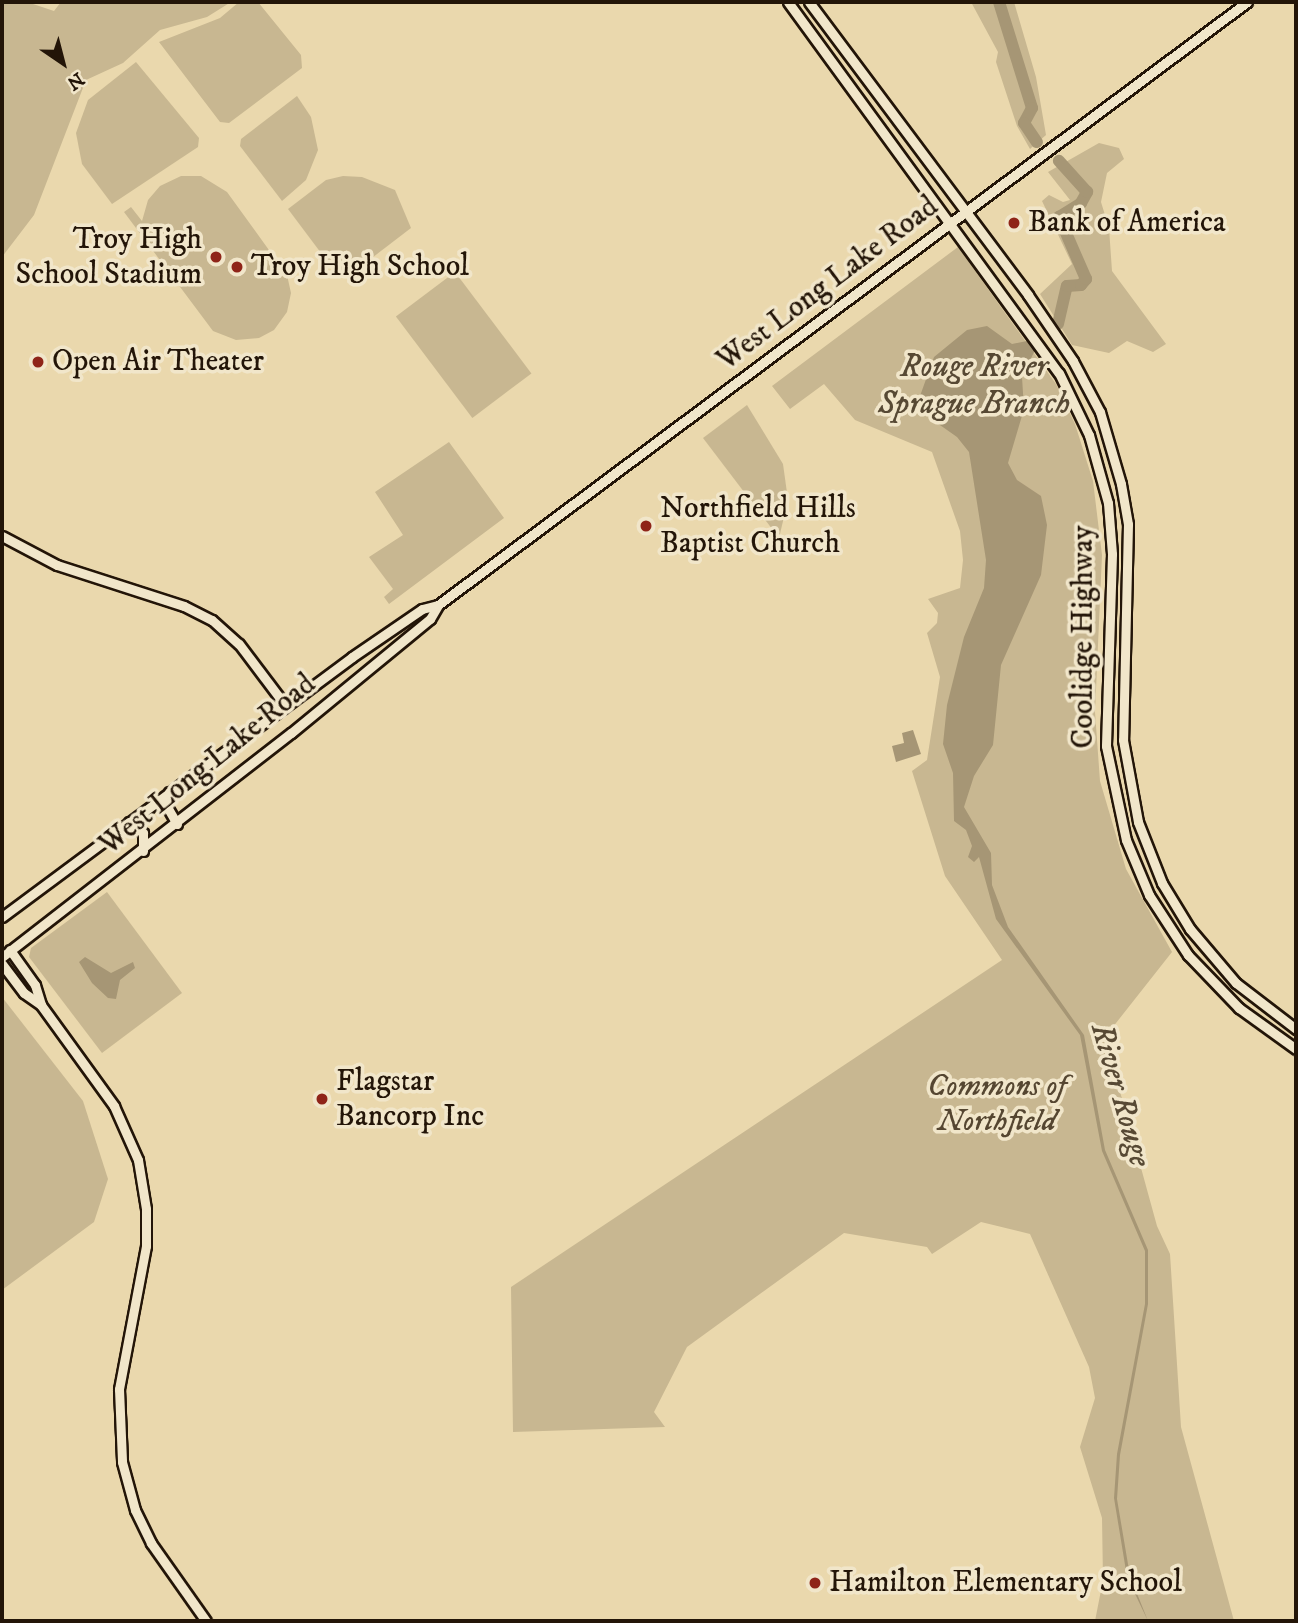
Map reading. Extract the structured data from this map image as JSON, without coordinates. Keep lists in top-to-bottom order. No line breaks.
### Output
{"streets":{"main road":["West Long Lake Road","Coolidge Highway"]},"crossings":[["West Long Lake Road","Coolidge Highway"]],"water":["Rouge River Sprague Branch","River Rouge"],"parks":["Commons of Northfield"],"places":["Bank of America","Troy High School Stadium","Troy High School","Open Air Theater","Northfield Hills Baptist Church","Flagstar Bancorp Inc","Hamilton Elementary School"],"north":"bottom right"}
